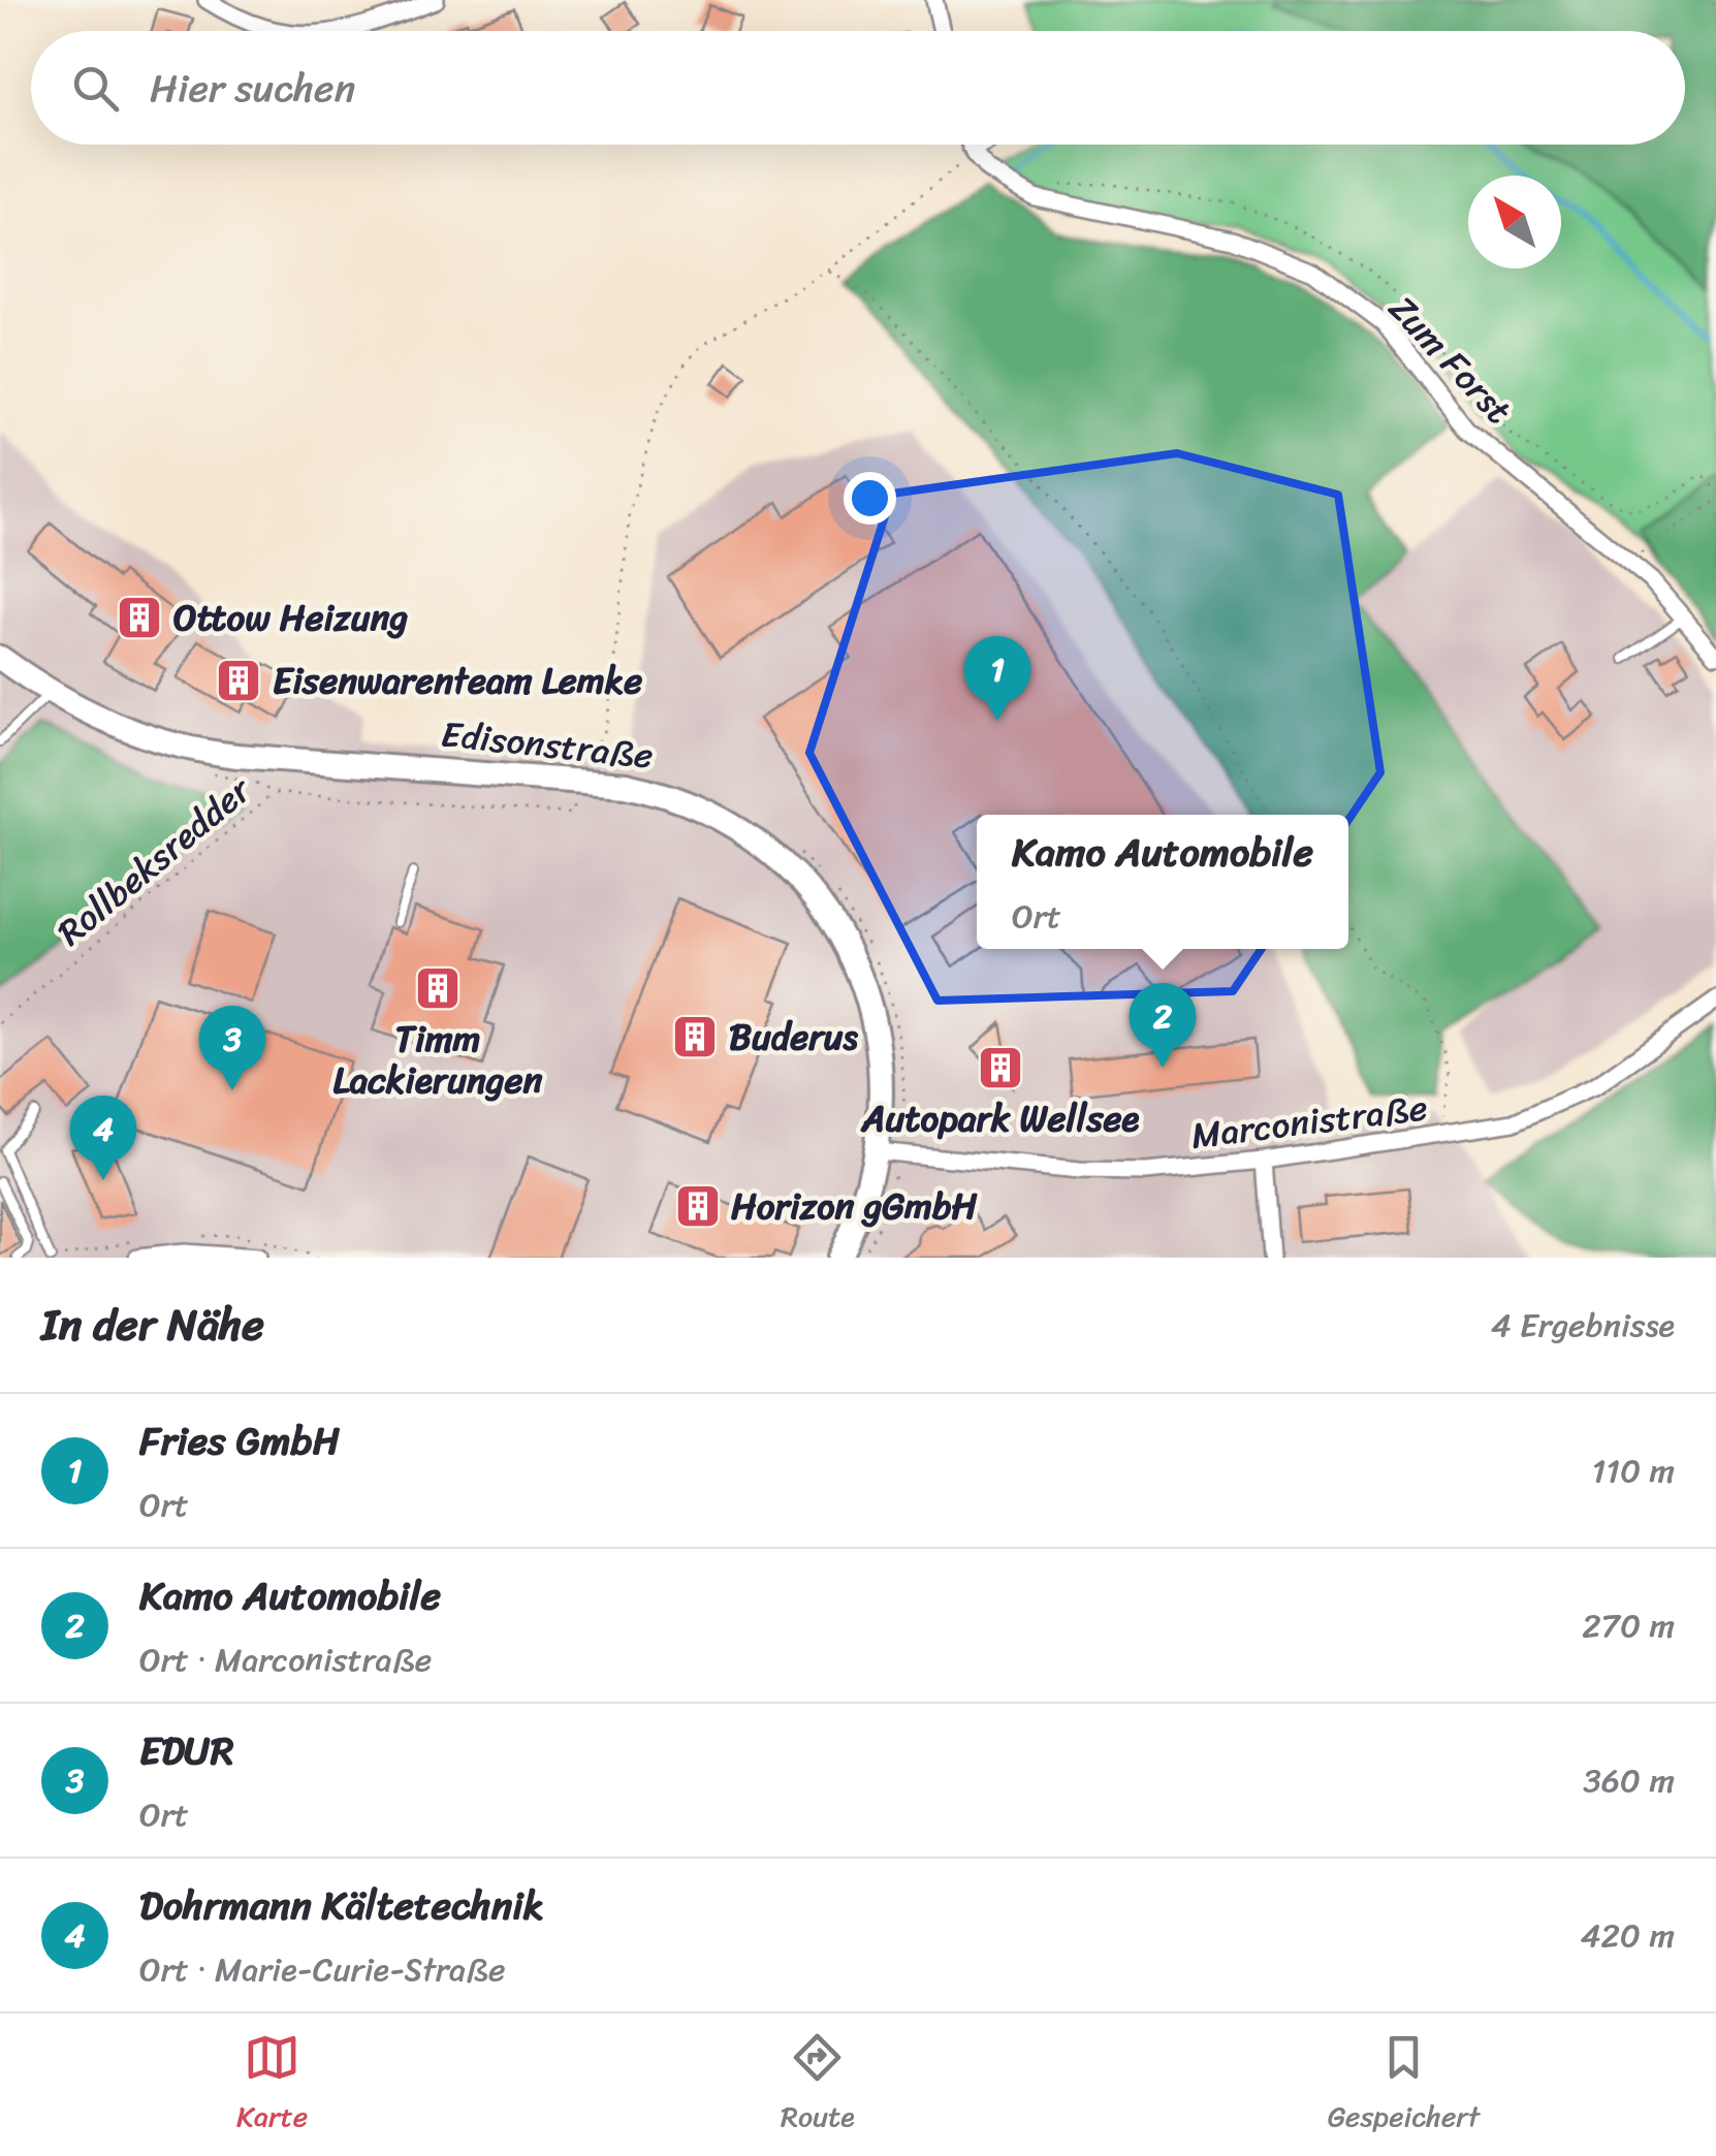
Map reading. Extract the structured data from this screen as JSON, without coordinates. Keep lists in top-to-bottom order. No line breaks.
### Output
{"streets":{"street":["Zum Forst","Edisonstraße","Marconistraße"],"path":["Rollbeksredder"]},"crossings":[["Edisonstraße","Rollbeksredder"],["Edisonstraße","Marconistraße"]],"places":{"building":["Ottow Heizung","Eisenwarenteam Lemke","Timm Lackierungen","Buderus","Autopark Wellsee","Horizon gGmbH"]},"north":"top left","page":{"search":"Hier suchen","pins":["1","2","3","4"],"popup":["Kamo Automobile","Ort"],"heading":["In der Nähe","4 Ergebnisse"],"list":[{"mark":"1","name":"Fries GmbH","note":"Ort","value":"110 m"},{"mark":"2","name":"Kamo Automobile","note":"Ort · Marconistraße","value":"270 m"},{"mark":"3","name":"EDUR","note":"Ort","value":"360 m"},{"mark":"4","name":"Dohrmann Kältetechnik","note":"Ort · Marie-Curie-Straße","value":"420 m"}],"nav":["Karte","Route","Gespeichert"]}}
